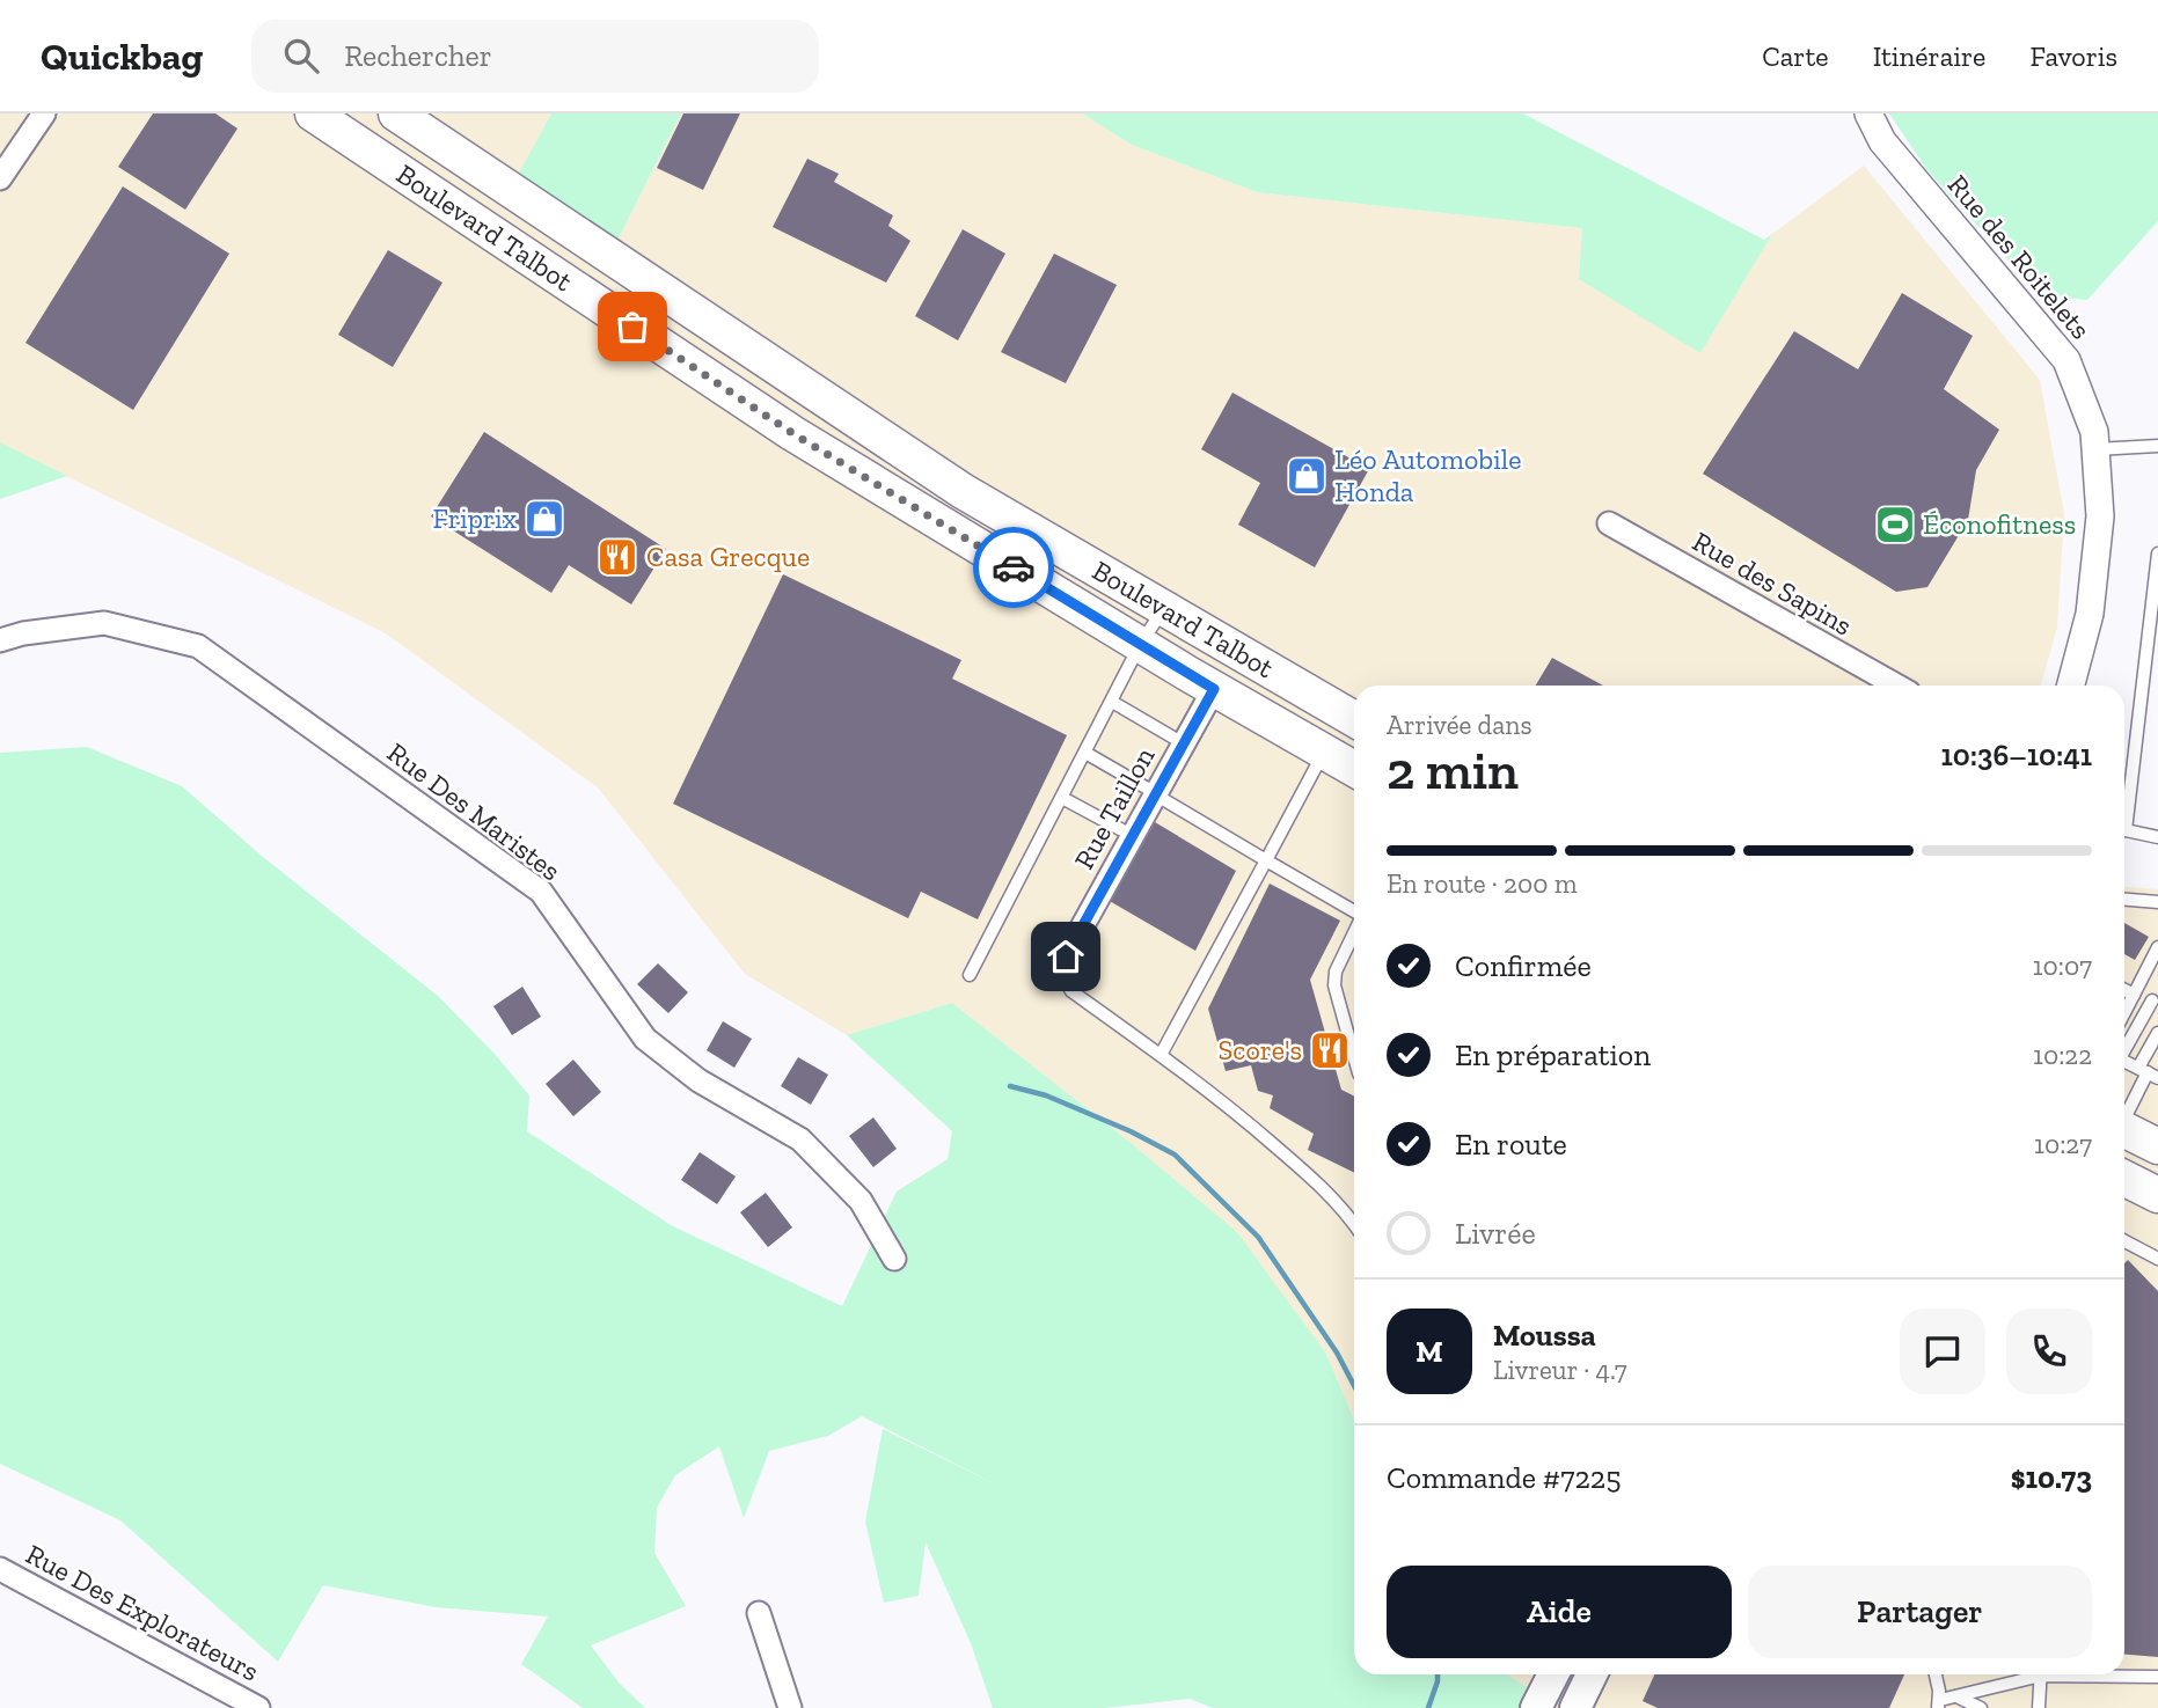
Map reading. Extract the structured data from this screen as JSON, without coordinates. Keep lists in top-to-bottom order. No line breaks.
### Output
{"streets":{"main road":["Boulevard Talbot"],"street":["Rue des Roitelets","Rue des Sapins","Rue Taillon","Rue Des Maristes","Rue Des Explorateurs"]},"crossings":[["Boulevard Talbot","Rue Taillon"]],"places":{"shop":["Léo Automobile Honda","Friprix"],"sports":["Éconofitness"],"restaurant":["Casa Grecque","Score's"]},"page":{"header":"Quickbag","search":"Rechercher","nav":["Carte","Itinéraire","Favoris"],"heading":["2 min","Arrivée dans","10:36–10:41"],"panel":["Moussa","Livreur · 4.7","Commande #7225","$10.73"],"bar":"En route · 200 m","list":[["Confirmée","10:07"],["En préparation","10:22"],["En route","10:27"],"Livrée"],"round":"M","buttons":["Aide","Partager"]}}
